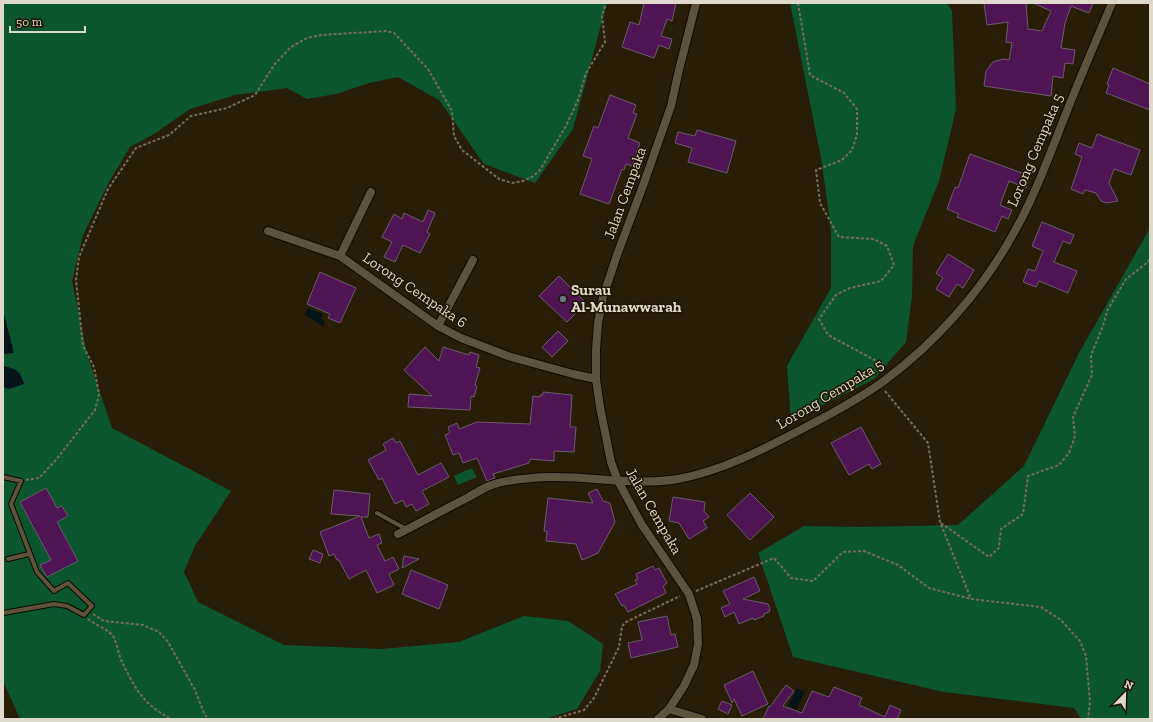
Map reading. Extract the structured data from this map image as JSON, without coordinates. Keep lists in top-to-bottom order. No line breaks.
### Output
{"streets":{"street":["Lorong Cempaka 5","Jalan Cempaka","Lorong Cempaka 6"]},"crossings":[["Lorong Cempaka 5","Jalan Cempaka"],["Jalan Cempaka","Lorong Cempaka 6"]],"places":["Surau Al-Munawwarah"],"scale_bar":"50 m","north":"top right"}
